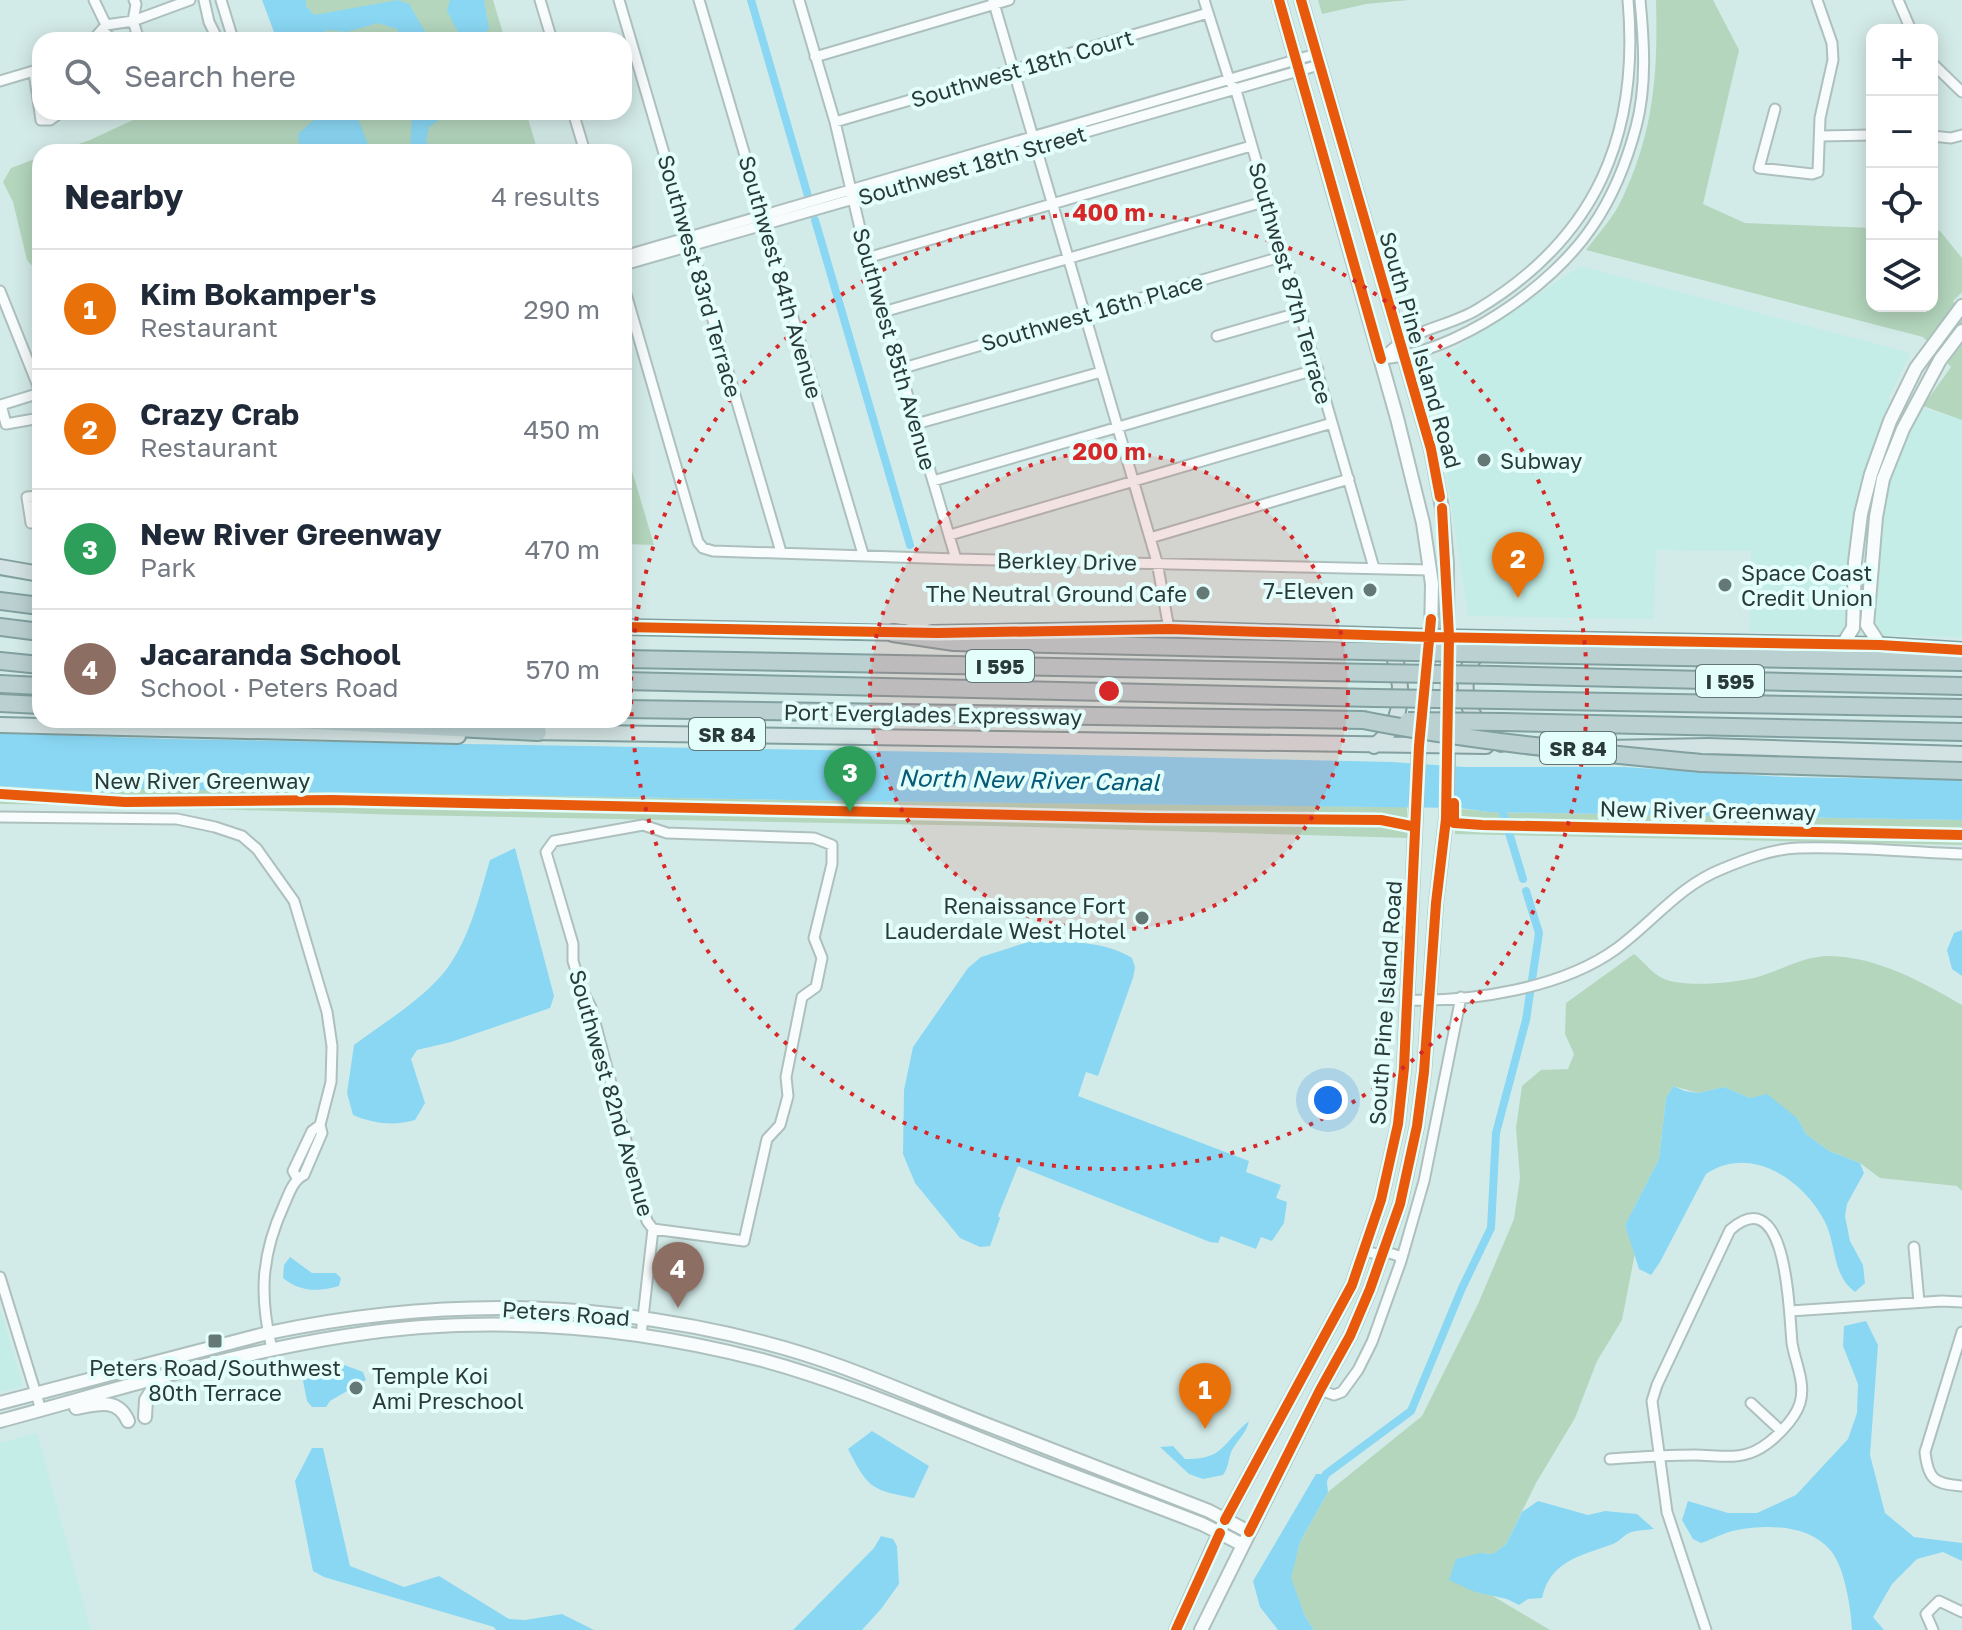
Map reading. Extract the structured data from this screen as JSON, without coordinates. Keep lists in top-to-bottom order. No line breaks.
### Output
{"streets":{"highway":["I 595","Port Everglades Expressway"],"main road":["South Pine Island Road","SR 84","Peters Road"],"street":["Southwest 18th Court","Southwest 18th Street","Southwest 83rd Terrace","Southwest 84th Avenue","Southwest 87th Terrace","Southwest 16th Place","Southwest 85th Avenue","Berkley Drive","Southwest 82nd Avenue"],"cycle path":["New River Greenway"]},"crossings":[["Southwest 18th Court","Southwest 87th Terrace"],["Southwest 18th Court","Southwest 85th Avenue"],["Southwest 18th Street","Southwest 83rd Terrace"],["Southwest 18th Street","Southwest 84th Avenue"],["Southwest 18th Street","Southwest 87th Terrace"],["Southwest 18th Street","Southwest 85th Avenue"],["Southwest 18th Street","South Pine Island Road"],["Southwest 83rd Terrace","Berkley Drive"],["Southwest 84th Avenue","Berkley Drive"],["Southwest 87th Terrace","Southwest 16th Place"],["Southwest 87th Terrace","Berkley Drive"],["Southwest 16th Place","Southwest 85th Avenue"],["Southwest 85th Avenue","Berkley Drive"],["South Pine Island Road","Berkley Drive"],["South Pine Island Road","SR 84"],["South Pine Island Road","Peters Road"],["Southwest 82nd Avenue","Peters Road"]],"water":["North New River Canal"],"places":{"other":["Subway","Space Coast Credit Union","7-Eleven","The Neutral Ground Cafe","Renaissance Fort Lauderdale West Hotel","Temple Koi Ami Preschool"],"transit":["Peters Road/Southwest 80th Terrace"]},"page":{"map_buttons":["+","−"],"search":"Search here","heading":["Nearby","4 results"],"list":[{"mark":"1","name":"Kim Bokamper's","note":"Restaurant","value":"290 m"},{"mark":"2","name":"Crazy Crab","note":"Restaurant","value":"450 m"},{"mark":"3","name":"New River Greenway","note":"Park","value":"470 m"},{"mark":"4","name":"Jacaranda School","note":"School · Peters Road","value":"570 m"}],"pins":["2","3","4","1"]},"rings":["400 m","200 m"]}
